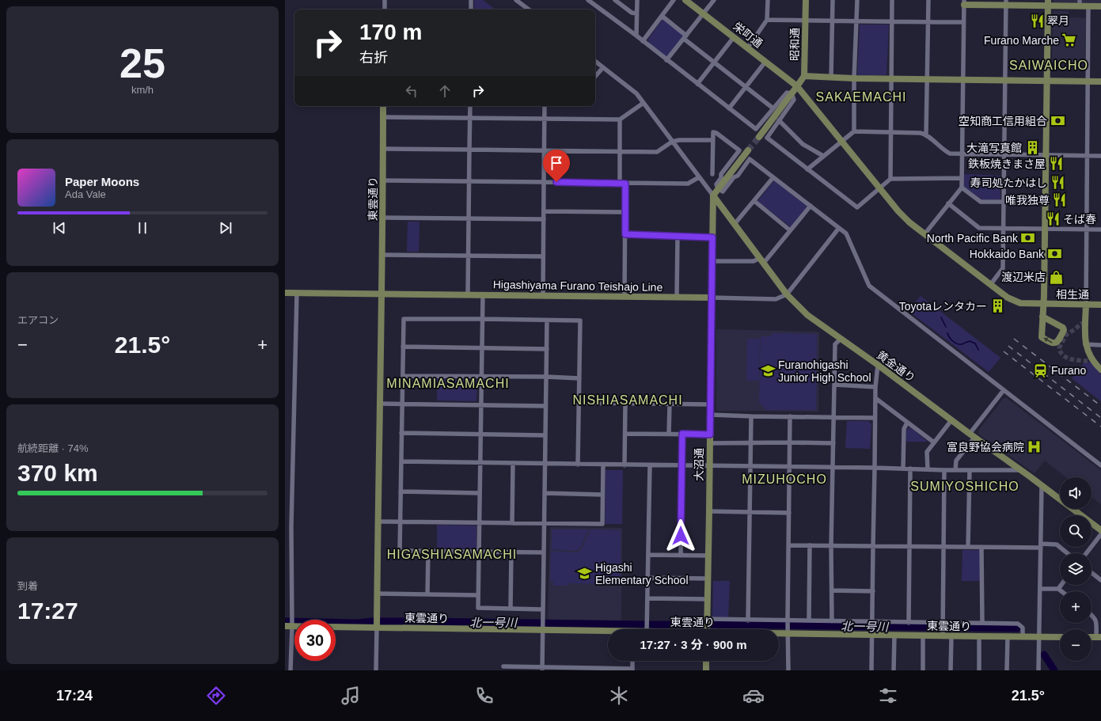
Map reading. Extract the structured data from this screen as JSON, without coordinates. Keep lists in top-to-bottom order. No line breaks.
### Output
{"streets":{"street":["栄町通","昭和通","東雲通り","Higashiyama Furano Teishajo Line","相生通","黄金通り","大沼通"]},"crossings":[["栄町通","昭和通"],["東雲通り","Higashiyama Furano Teishajo Line"],["Higashiyama Furano Teishajo Line","大沼通"]],"districts":["SAIWAICHO","SAKAEMACHI","MINAMIASAMACHI","NISHIASAMACHI","MIZUHOCHO","SUMIYOSHICHO","HIGASHIASAMACHI"],"water":["北一号川"],"places":{"restaurant":["翠月","鉄板焼きまさ屋","寿司処たかはし","唯我独尊","そば春"],"supermarket":["Furano Marche"],"bank":["空知商工信用組合","North Pacific Bank","Hokkaido Bank"],"building":["大滝写真館","Toyotaレンタカー"],"shop":["渡辺米店"],"station":["Furano"],"school or university":["Furanohigashi Junior High School","Higashi Elementary School"],"hospital":["富良野協会病院"]},"page":{"tile":[["25","km/h"],"エアコン",["航続距離 · 74%","370 km"],["到着","17:27"]],"turn":["170 m","右折"],"song":["Paper Moons","Ada Vale"],"heat":["−","21.5°","+"],"map_buttons":["+","−"],"limit":"30","trip":"17:27 · 3 分 · 900 m","tabs":["17:24","21.5°"]}}
